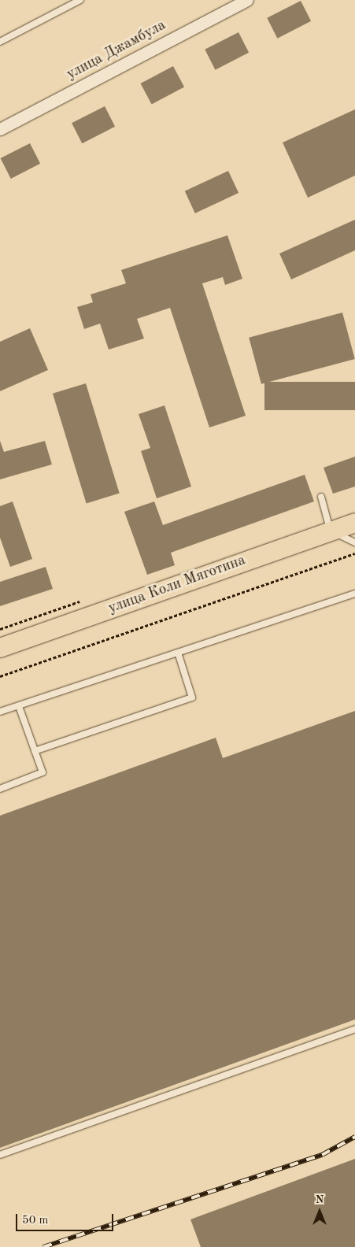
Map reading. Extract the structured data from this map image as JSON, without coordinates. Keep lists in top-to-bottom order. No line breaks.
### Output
{"streets":{"main road":["улица Коли Мяготина"],"street":["улица Джамбула"]},"scale_bar":"50 m","north":"top"}
